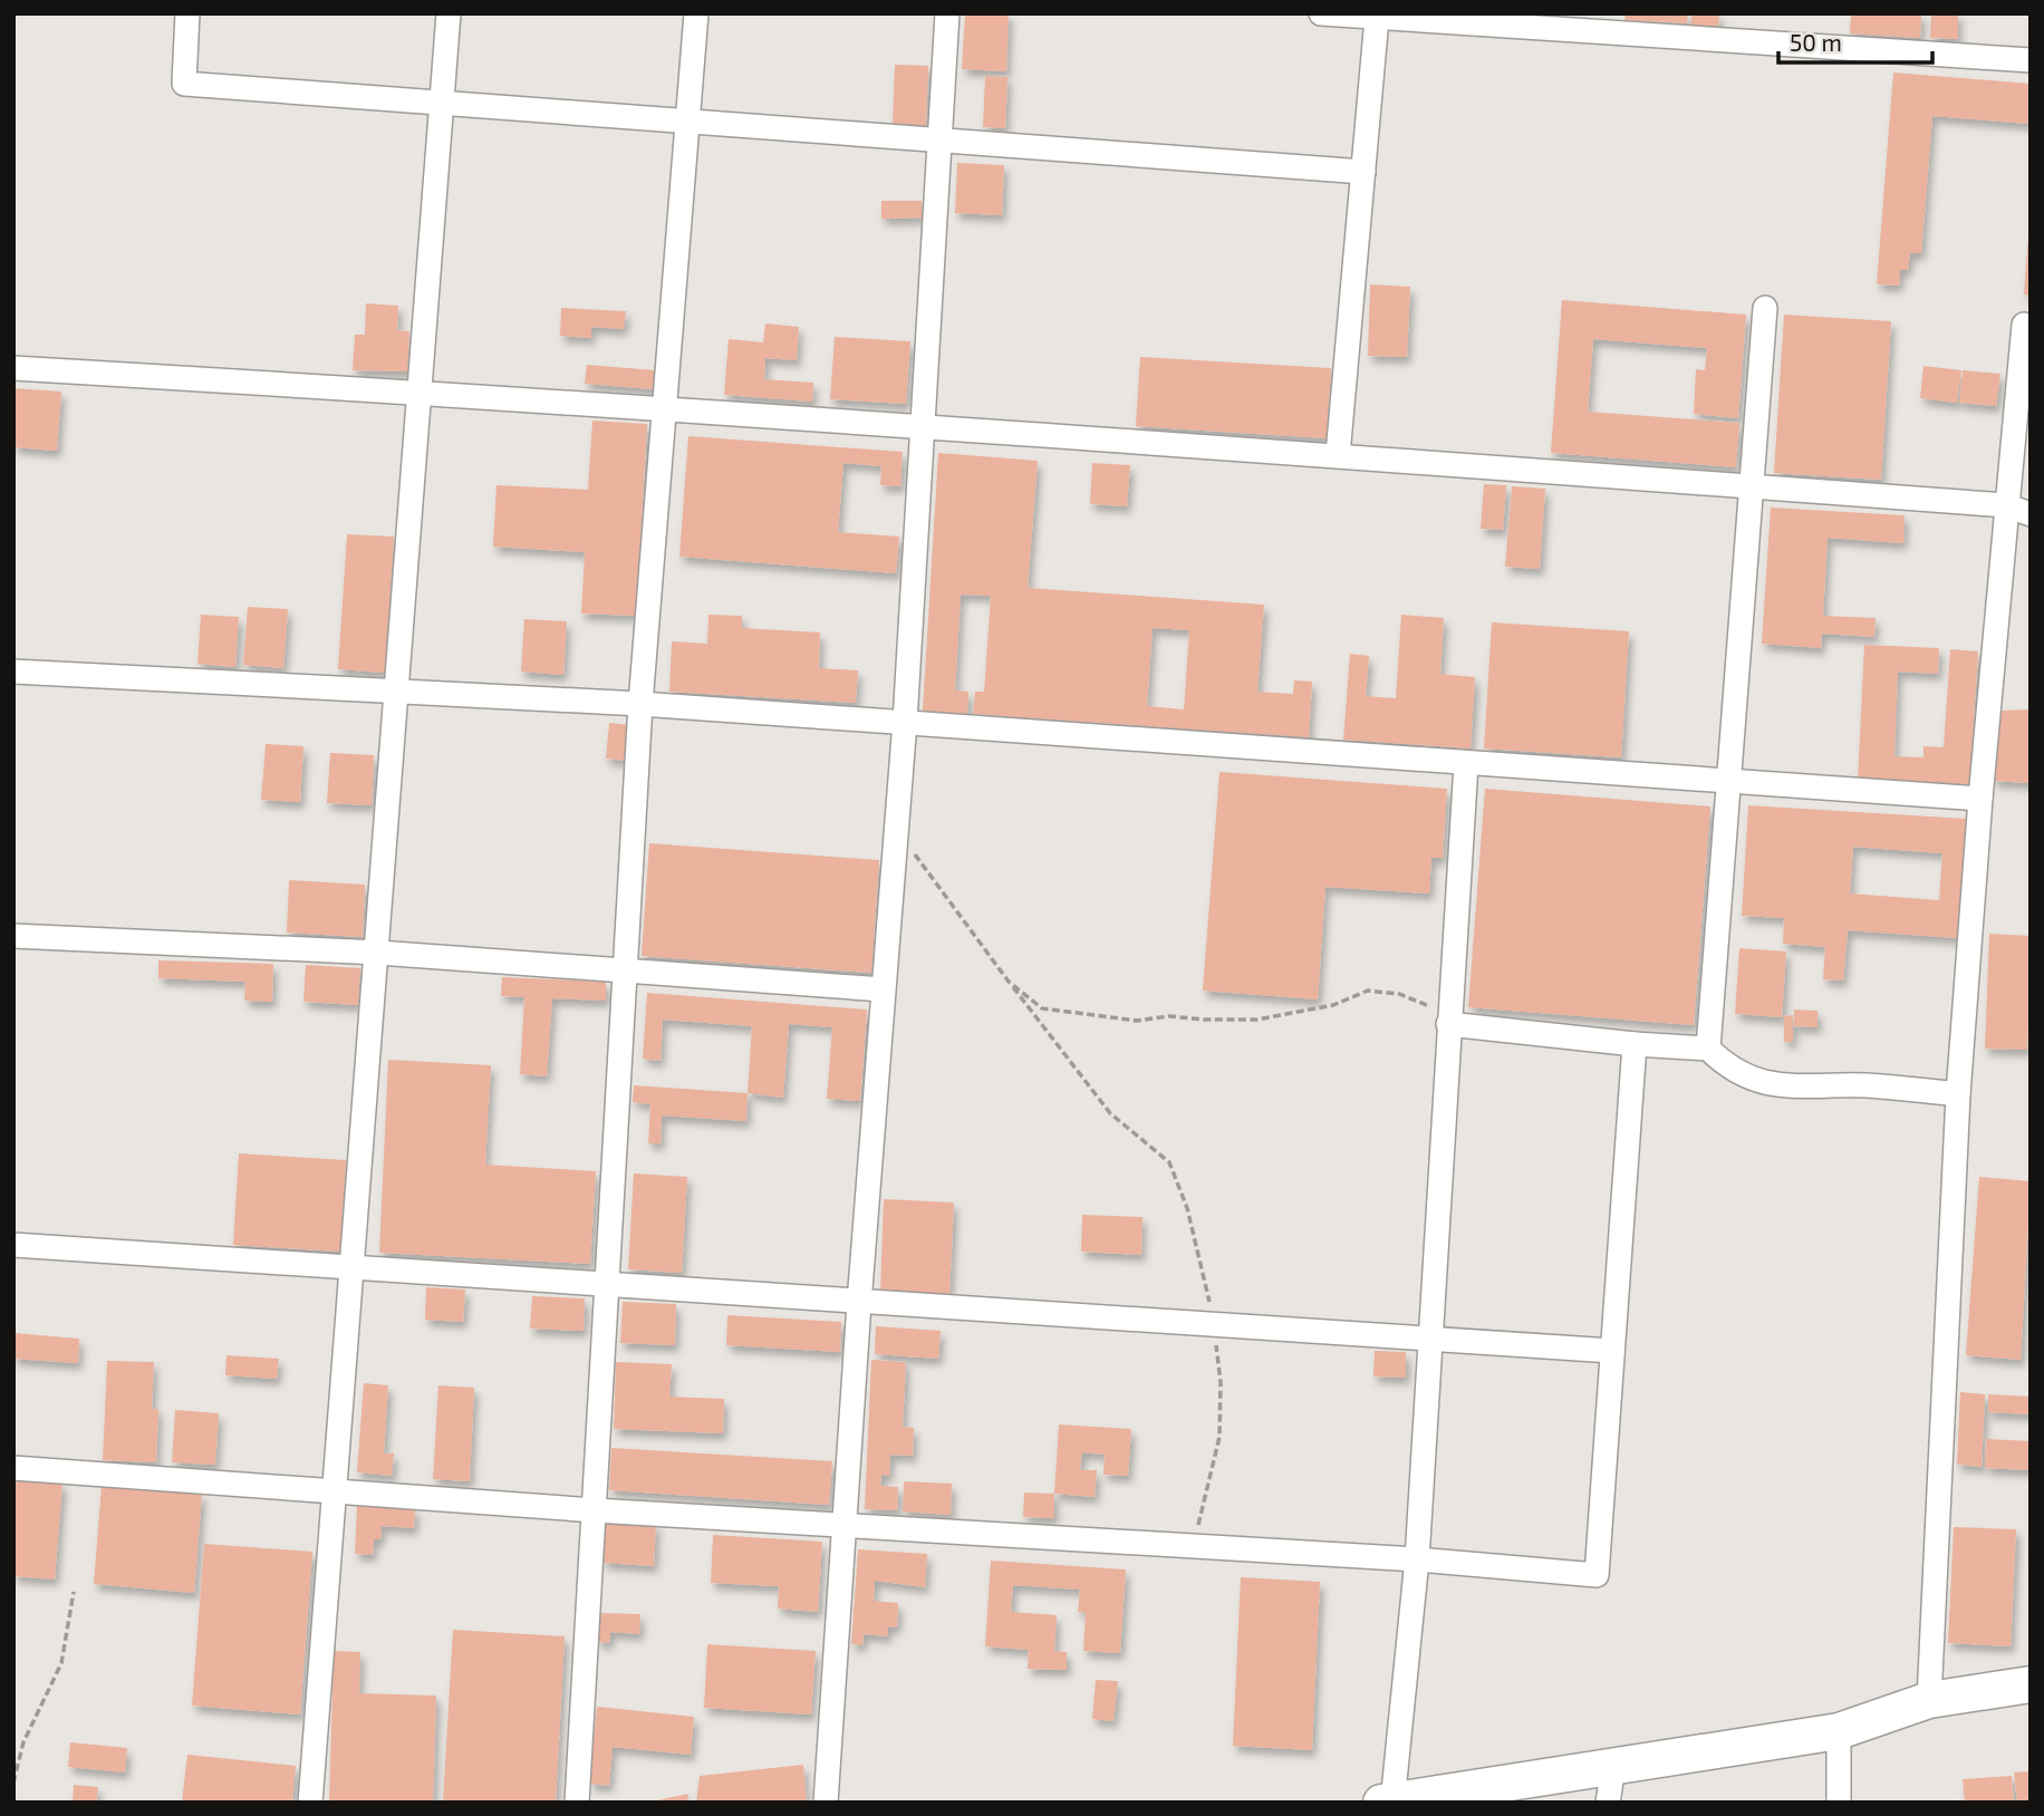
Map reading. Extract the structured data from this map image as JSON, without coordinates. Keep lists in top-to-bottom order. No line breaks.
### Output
{"scale_bar":"50 m"}
